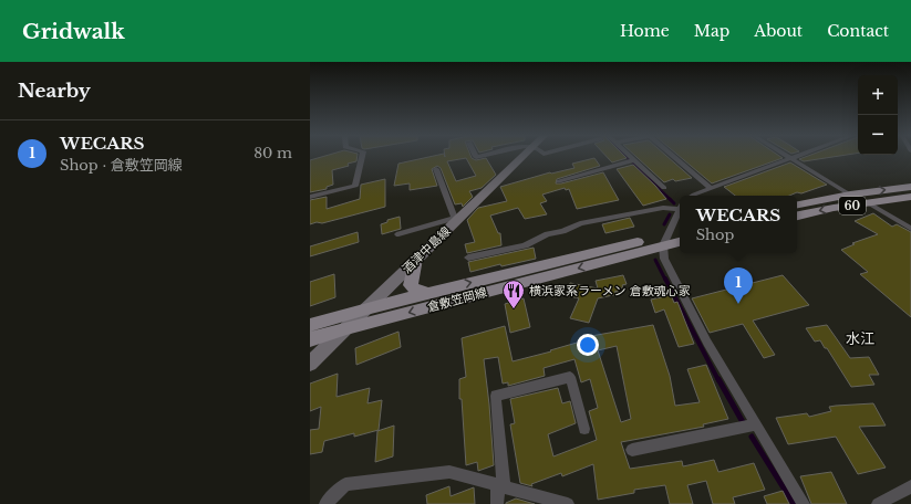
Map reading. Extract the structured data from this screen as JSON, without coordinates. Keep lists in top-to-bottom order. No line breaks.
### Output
{"streets":{"main road":["60","酒津中島線","倉敷笠岡線"]},"crossings":[["酒津中島線","倉敷笠岡線"]],"districts":["水江"],"places":{"restaurant":["横浜家系ラーメン 倉敷魂心家"]},"page":{"header":"Gridwalk","nav":["Home","Map","About","Contact"],"heading":"Nearby","map_buttons":["+","−"],"list":[{"mark":"1","name":"WECARS","note":"Shop · 倉敷笠岡線","value":"80 m"}],"popup":["WECARS","Shop"],"pins":"1"}}
